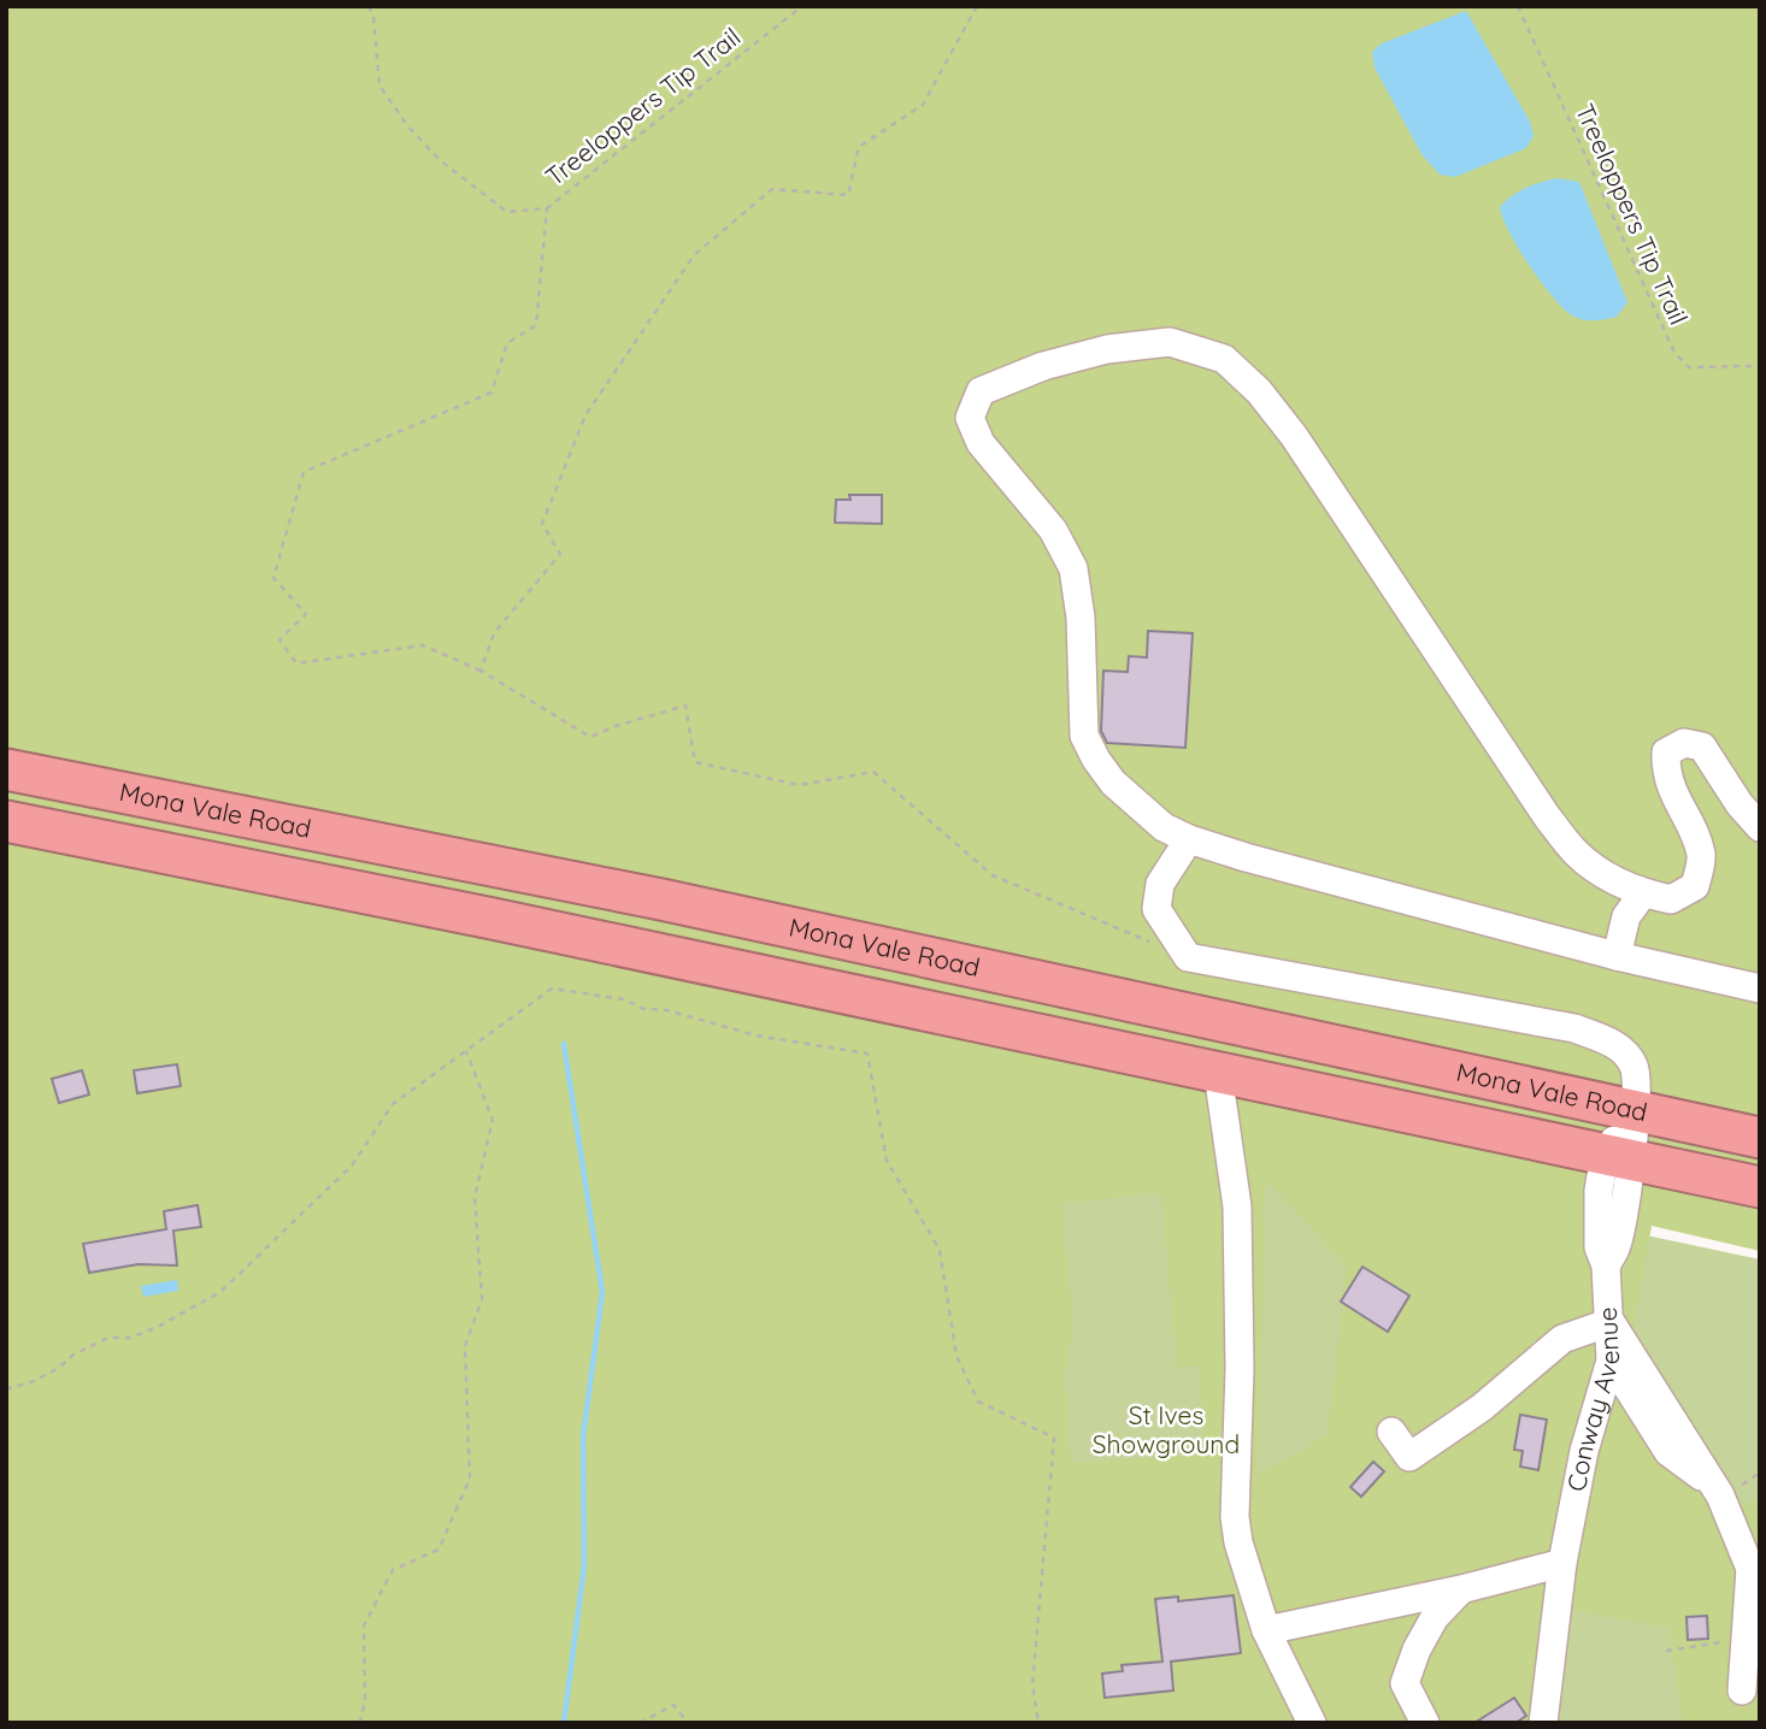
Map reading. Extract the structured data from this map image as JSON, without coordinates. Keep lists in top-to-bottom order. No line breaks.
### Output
{"streets":{"highway":["Mona Vale Road"],"street":["Conway Avenue"],"path":["Treeloppers Tip Trail"]},"parks":["St Ives Showground"]}
